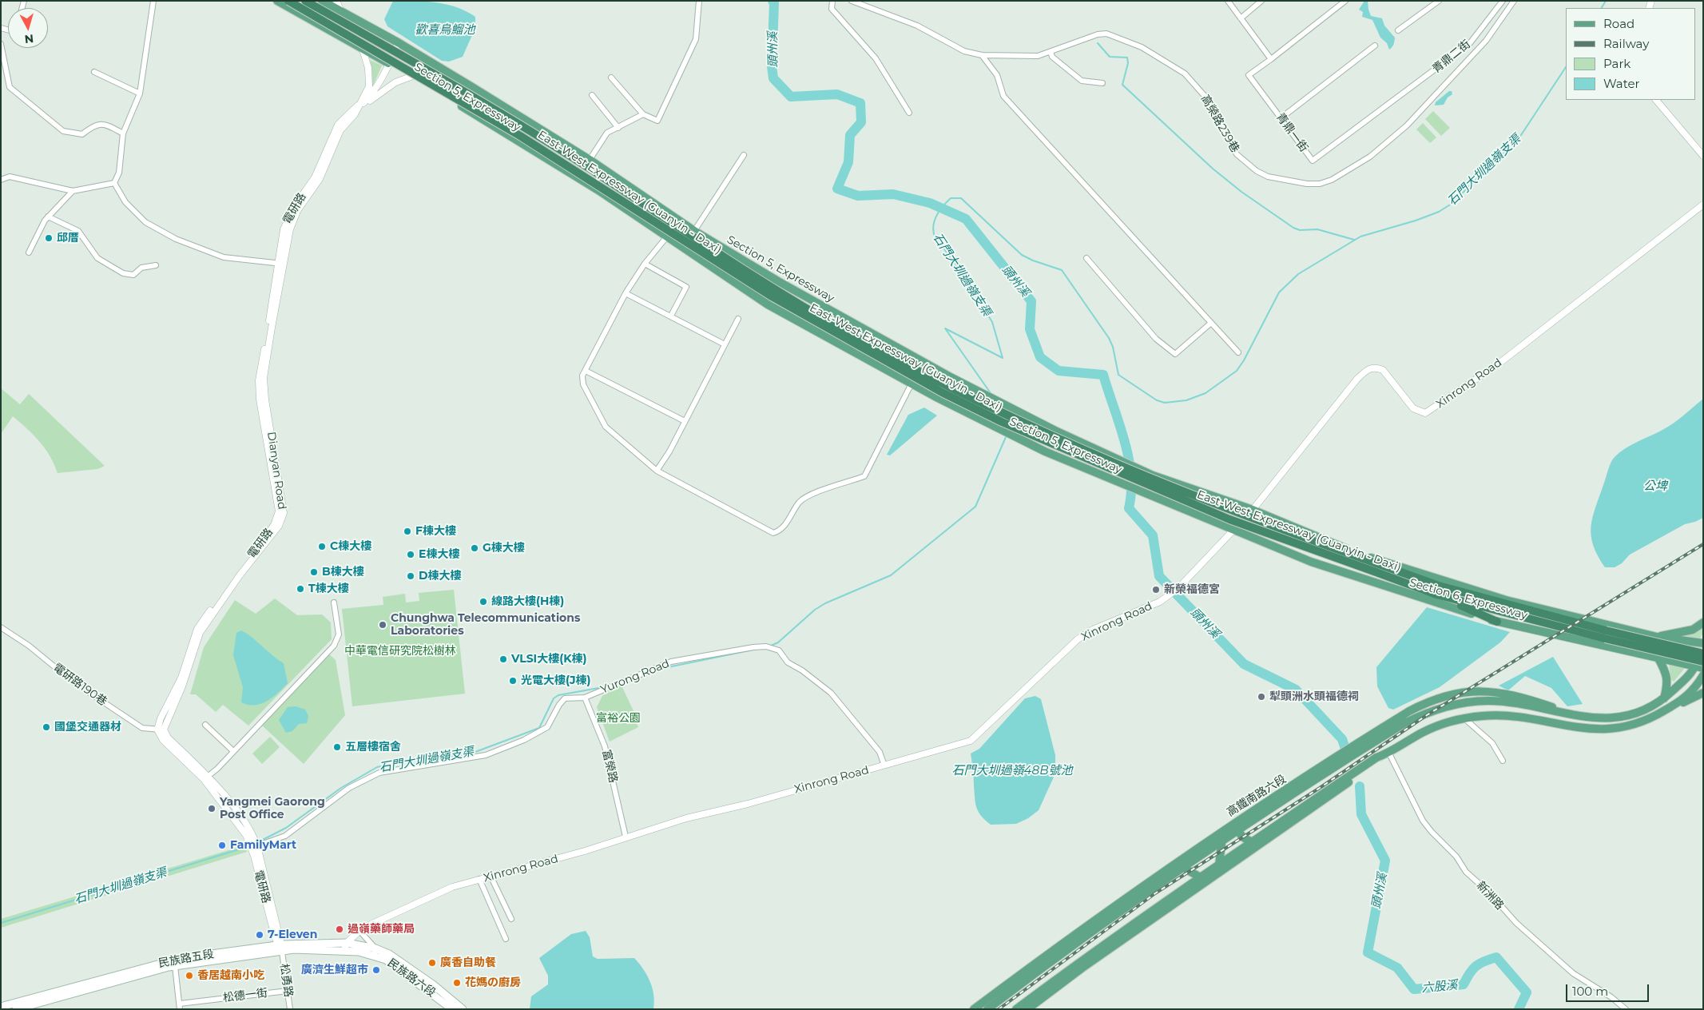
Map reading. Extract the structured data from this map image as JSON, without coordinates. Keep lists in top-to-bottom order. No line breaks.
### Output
{"streets":{"highway":["East-West Expressway (Guanyin - Daxi)"],"main road":["Section 5, Expressway","Section 6, Expressway","高鐵南路六段","民族路五段","民族路六段"],"street":["青鼎二街","高榮路239巷","青鼎一街","電研路","Xinrong Road","Dianyan Road","Yurong Road","電研路190巷","富榮路","新洲路","松勇路","松德一街"]},"crossings":[["青鼎二街","青鼎一街"],["Section 5, Expressway","Xinrong Road"],["Section 5, Expressway","Dianyan Road"],["Section 5, Expressway","Section 6, Expressway"],["電研路","Dianyan Road"],["電研路","民族路五段"],["電研路","松勇路"],["Xinrong Road","Section 6, Expressway"],["Xinrong Road","Yurong Road"],["Xinrong Road","富榮路"],["Xinrong Road","民族路五段"],["Xinrong Road","民族路六段"],["Dianyan Road","電研路190巷"],["Section 6, Expressway","高鐵南路六段"],["Yurong Road","富榮路"],["民族路五段","民族路六段"],["民族路五段","松勇路"],["松勇路","松德一街"]],"water":["歡喜烏鰡池","頭州溪","石門大圳過嶺支渠","公埤","石門大圳過嶺48B號池","六股溪"],"parks":["中華電信研究院松樹林","富裕公園"],"places":["邱厝","F棟大樓","C棟大樓","G棟大樓","E棟大樓","B棟大樓","D棟大樓","T棟大樓","新榮福德宮","線路大樓(H棟)","Chunghwa Telecommunications Laboratories","VLSI大樓(K棟)","光電大樓(J棟)","犁頭洲水頭福德祠","國堡交通器材","五層樓宿舍","Yangmei Gaorong Post Office","FamilyMart","過嶺藥師藥局","7-Eleven","廣香自助餐","廣濟生鮮超市","香居越南小吃","花媽の廚房"],"legend":["Road","Railway","Park","Water"],"scale_bar":"100 m","north":"bottom"}
